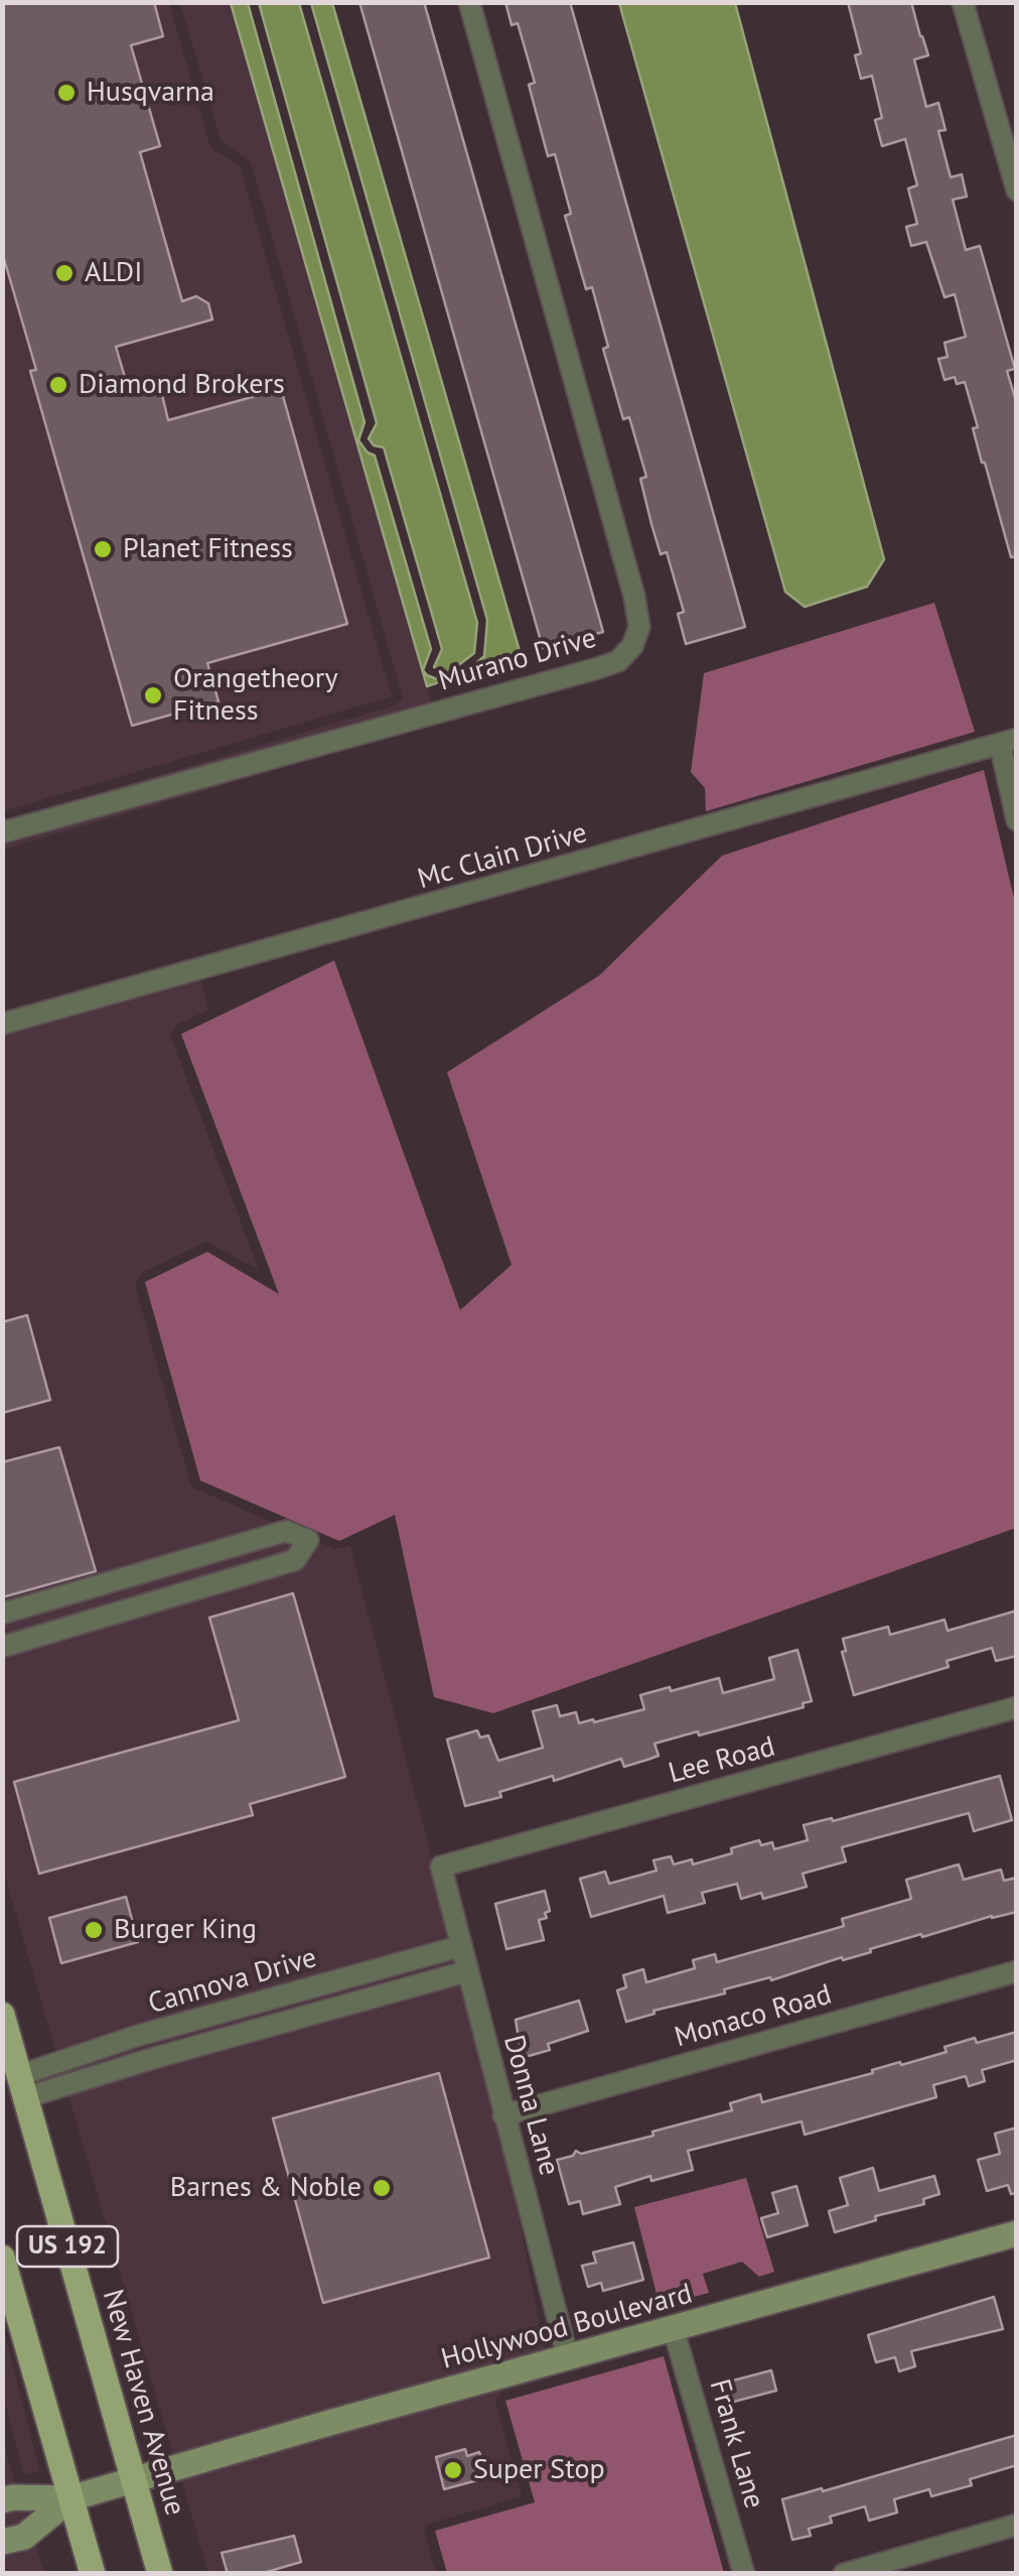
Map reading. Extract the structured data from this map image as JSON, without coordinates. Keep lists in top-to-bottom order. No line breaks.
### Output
{"streets":{"main road":["US 192","New Haven Avenue"],"street":["Murano Drive","Mc Clain Drive","Lee Road","Cannova Drive","Monaco Road","Donna Lane","Hollywood Boulevard","Frank Lane"]},"crossings":[["Lee Road","Donna Lane"],["Cannova Drive","Donna Lane"],["Cannova Drive","New Haven Avenue"],["Monaco Road","Donna Lane"],["Donna Lane","Hollywood Boulevard"],["US 192","Hollywood Boulevard"],["Hollywood Boulevard","New Haven Avenue"],["Hollywood Boulevard","Frank Lane"]],"places":["Husqvarna","ALDI","Diamond Brokers","Planet Fitness","Orangetheory Fitness","Burger King","Barnes & Noble","Super Stop"]}
